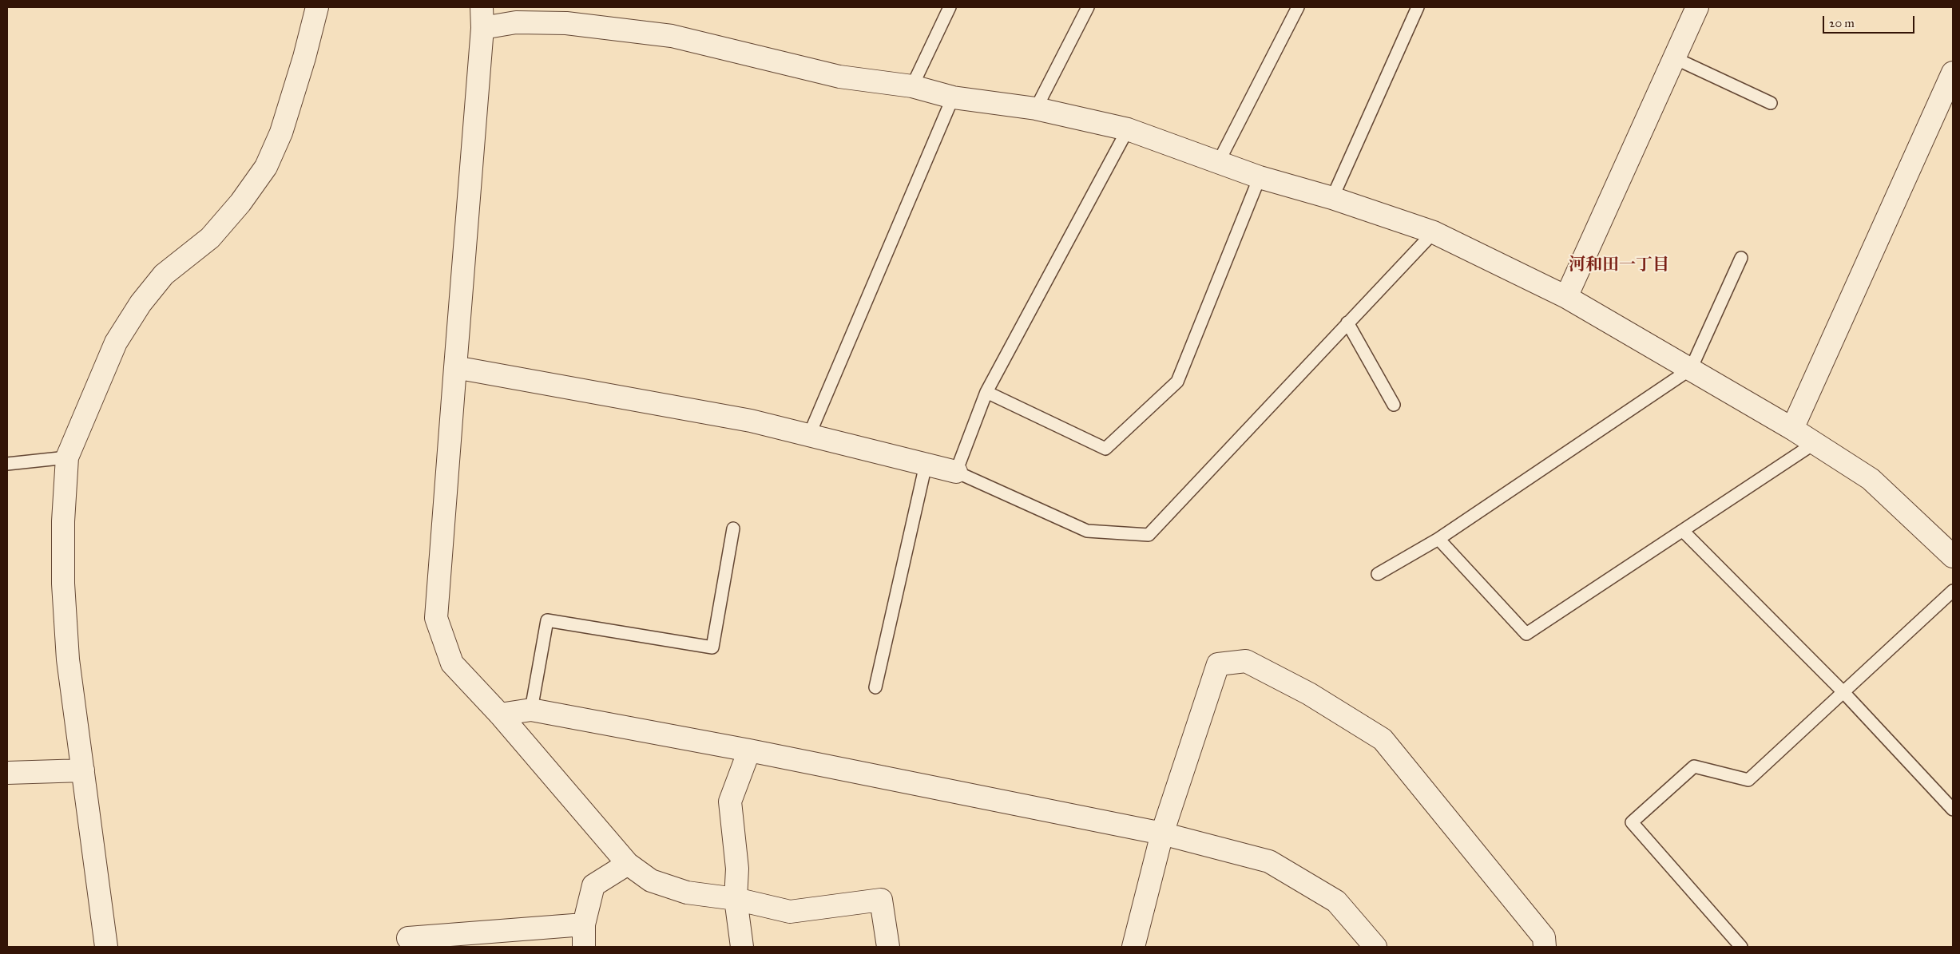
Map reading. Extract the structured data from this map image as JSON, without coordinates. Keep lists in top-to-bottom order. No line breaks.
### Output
{"districts":["河和田一丁目"],"scale_bar":"20 m"}
